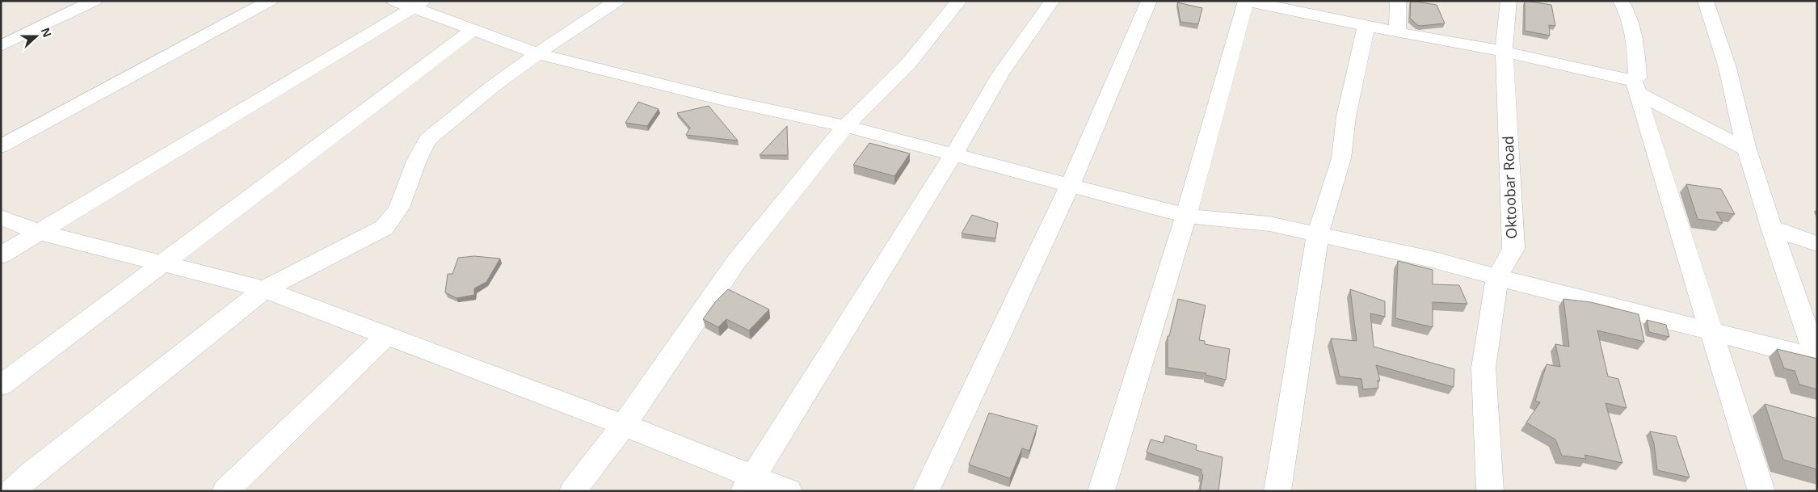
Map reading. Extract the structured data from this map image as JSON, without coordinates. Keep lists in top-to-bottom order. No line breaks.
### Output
{"streets":{"street":["Oktoobar Road"]},"north":"right"}
